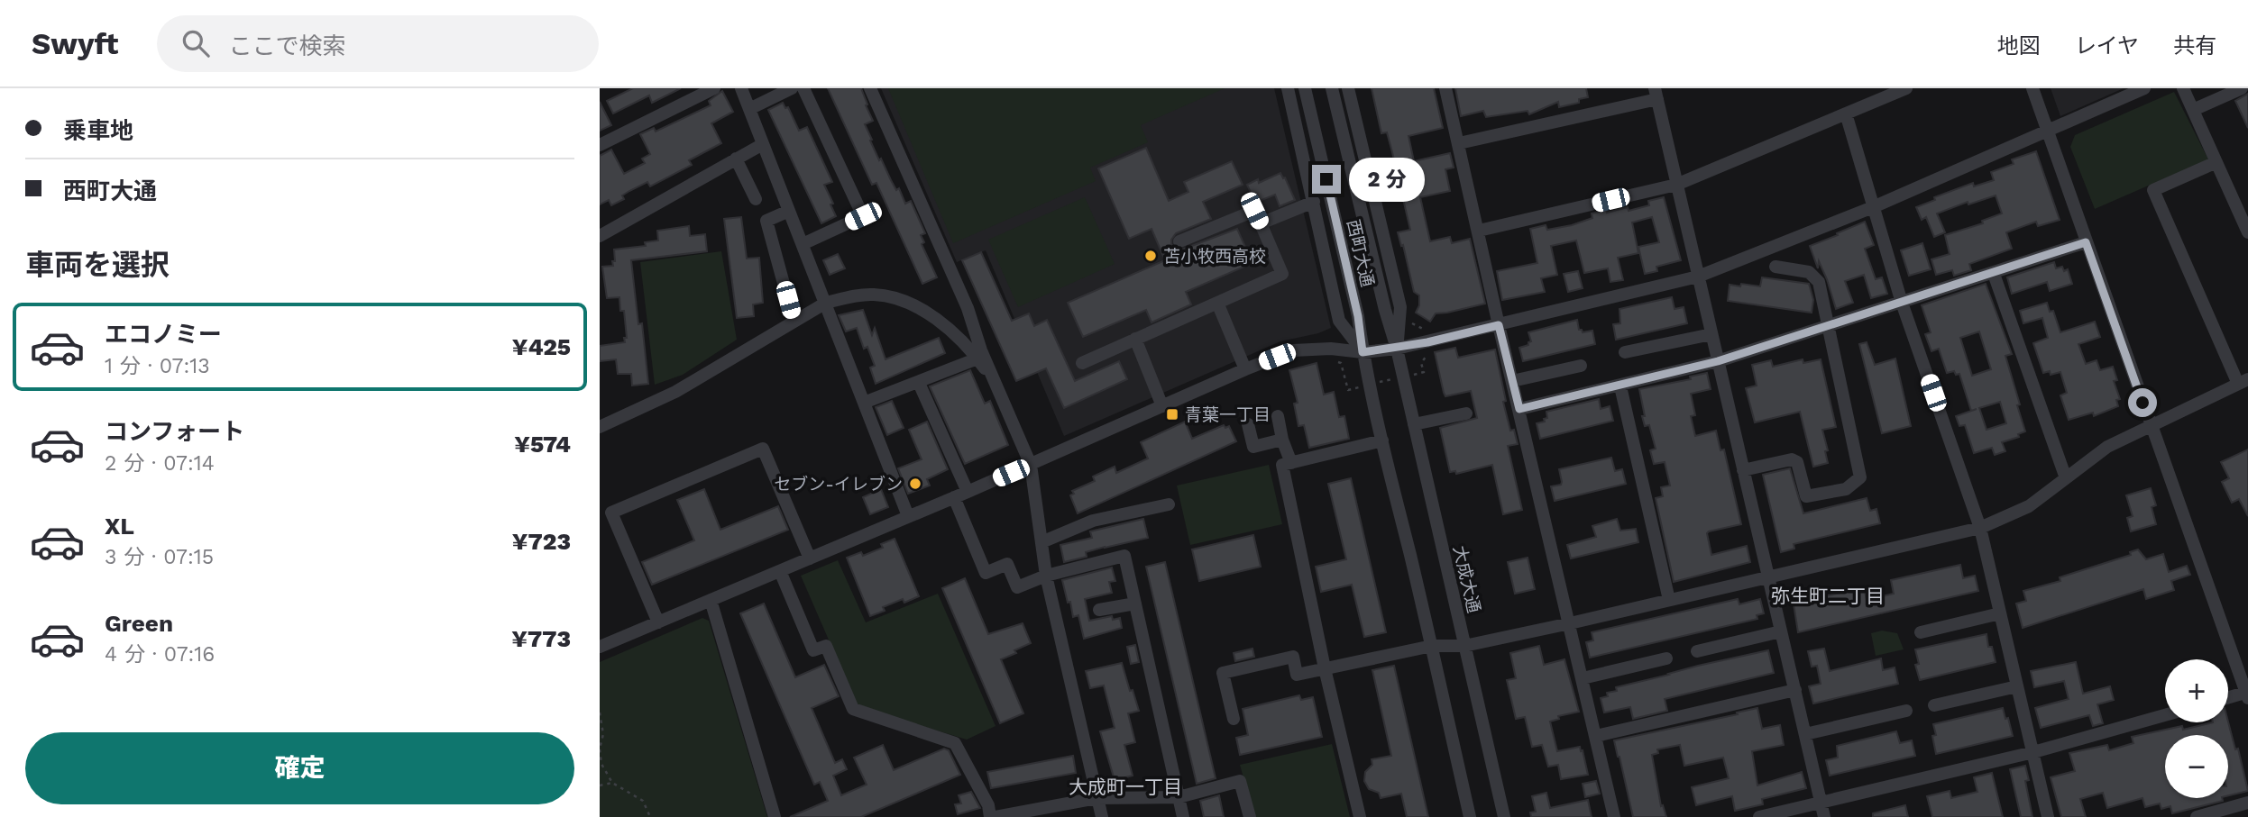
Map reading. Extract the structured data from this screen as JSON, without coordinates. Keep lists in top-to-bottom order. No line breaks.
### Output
{"streets":{"street":["西町大通","大成大通"]},"crossings":[["西町大通","大成大通"]],"districts":["弥生町二丁目","大成町一丁目"],"places":{"other":["苫小牧西高校","セブン-イレブン"],"transit":["青葉一丁目"]},"page":{"header":"Swyft","search":"ここで検索","nav":["地図","レイヤ","共有"],"banner":["乗車地","西町大通"],"bubble":"2 分","heading":"車両を選択","list":[{"name":"エコノミー","note":"1 分 · 07:13","value":"¥425"},{"name":"コンフォート","note":"2 分 · 07:14","value":"¥574"},{"name":"XL","note":"3 分 · 07:15","value":"¥723"},{"name":"Green","note":"4 分 · 07:16","value":"¥773"}],"map_buttons":["+","−"],"buttons":"確定"}}
